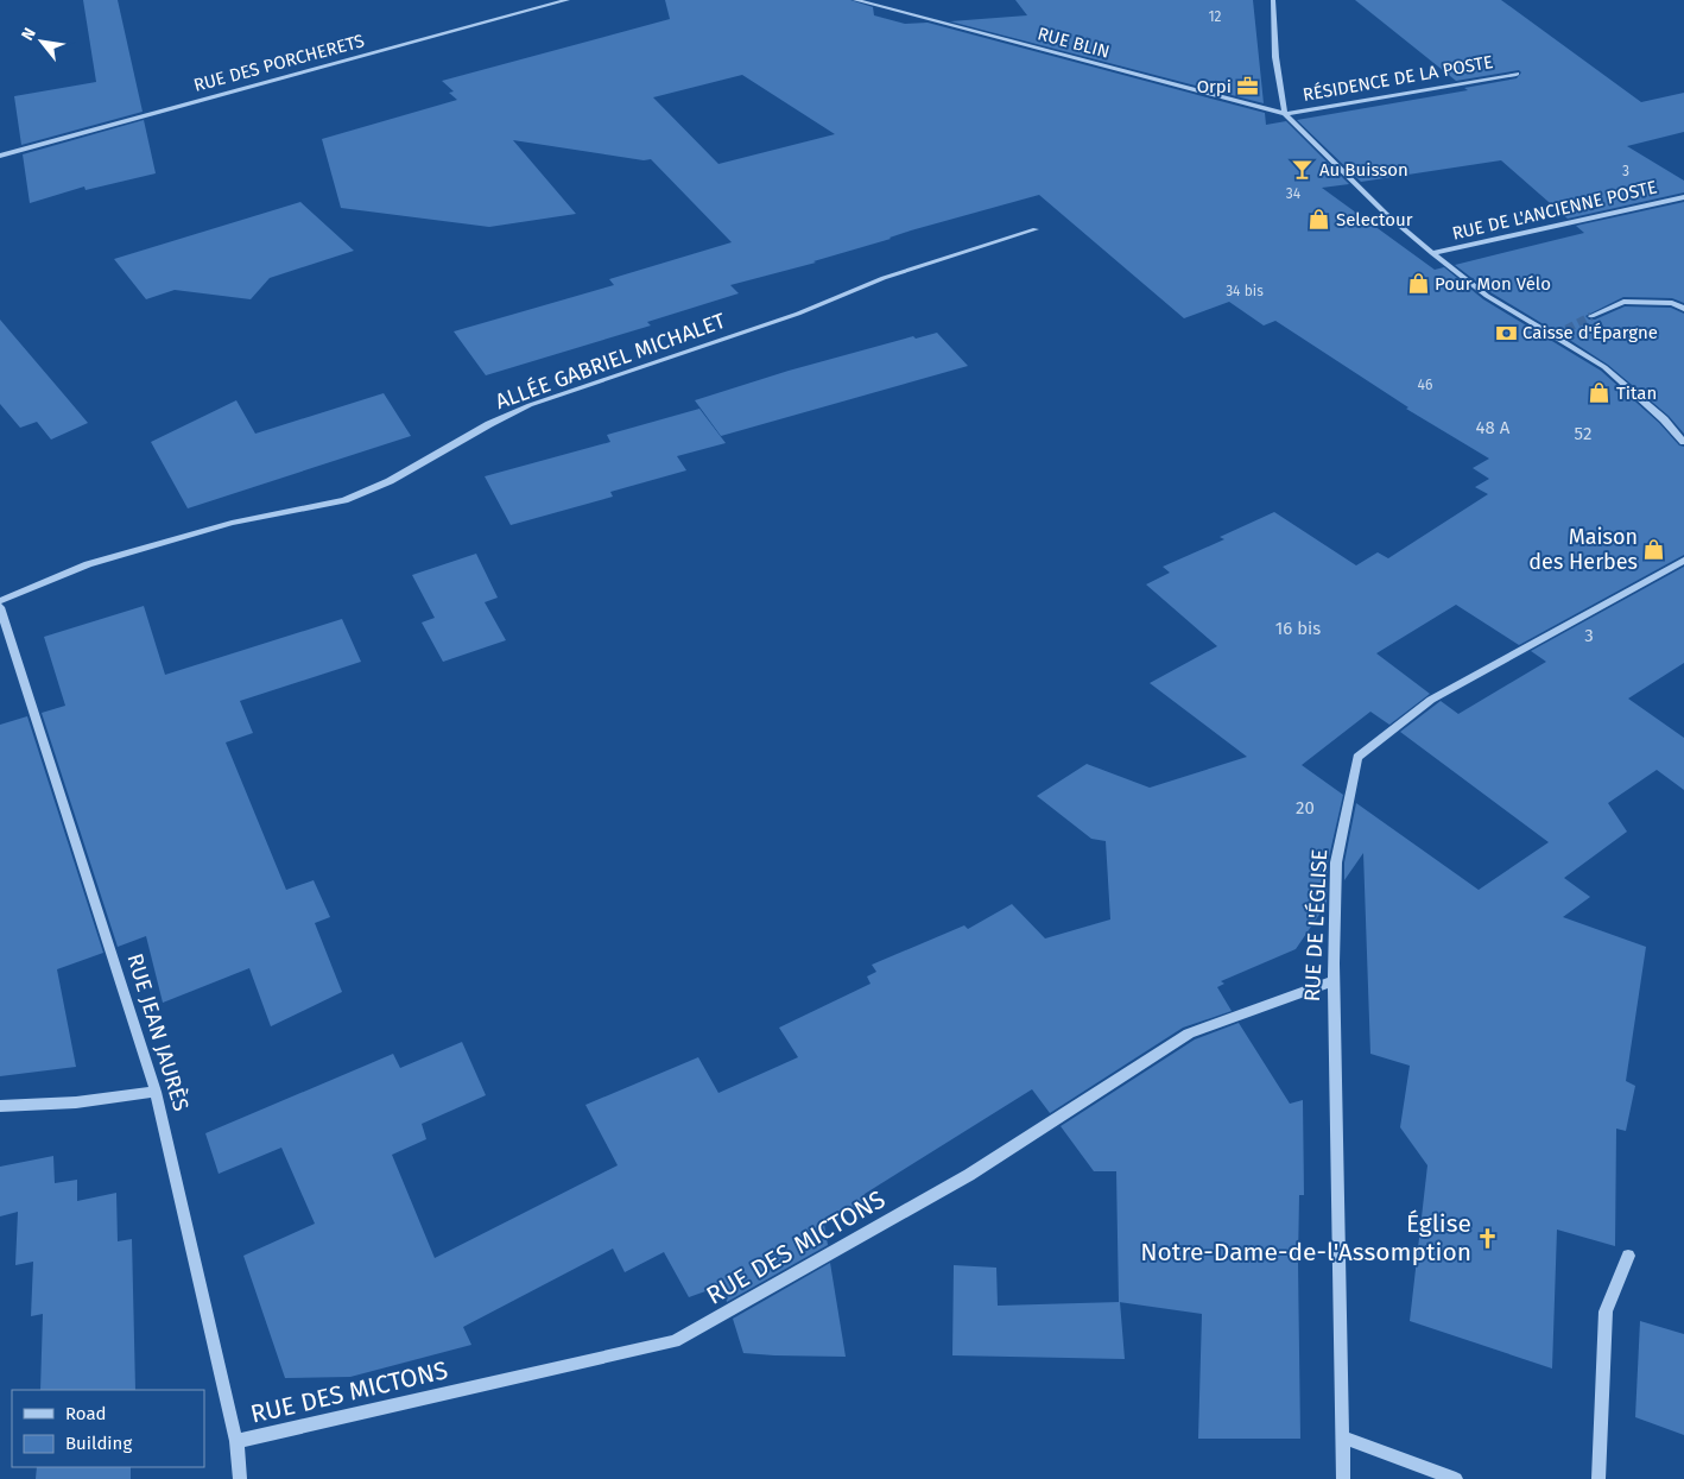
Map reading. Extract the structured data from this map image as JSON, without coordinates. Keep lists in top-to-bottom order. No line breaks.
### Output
{"streets":{"street":["RUE BLIN","RUE DES PORCHERETS","RÉSIDENCE DE LA POSTE","RUE DE L'ANCIENNE POSTE","ALLÉE GABRIEL MICHALET","RUE DE L'ÉGLISE","RUE JEAN JAURÈS","RUE DES MICTONS"]},"crossings":[["RUE BLIN","RÉSIDENCE DE LA POSTE"],["RUE DE L'ÉGLISE","RUE DES MICTONS"],["RUE JEAN JAURÈS","RUE DES MICTONS"]],"places":{"office":["Orpi"],"bar":["Au Buisson"],"shop":["Selectour","Pour Mon Vélo","Titan","Maison des Herbes"],"bank":["Caisse d'Épargne"],"church":["Église Notre-Dame-de-l'Assomption"]},"house_numbers":["12","3","34","34 bis","46","48 A","52","16 bis","3","20"],"legend":["Road","Building"],"north":"top left"}
